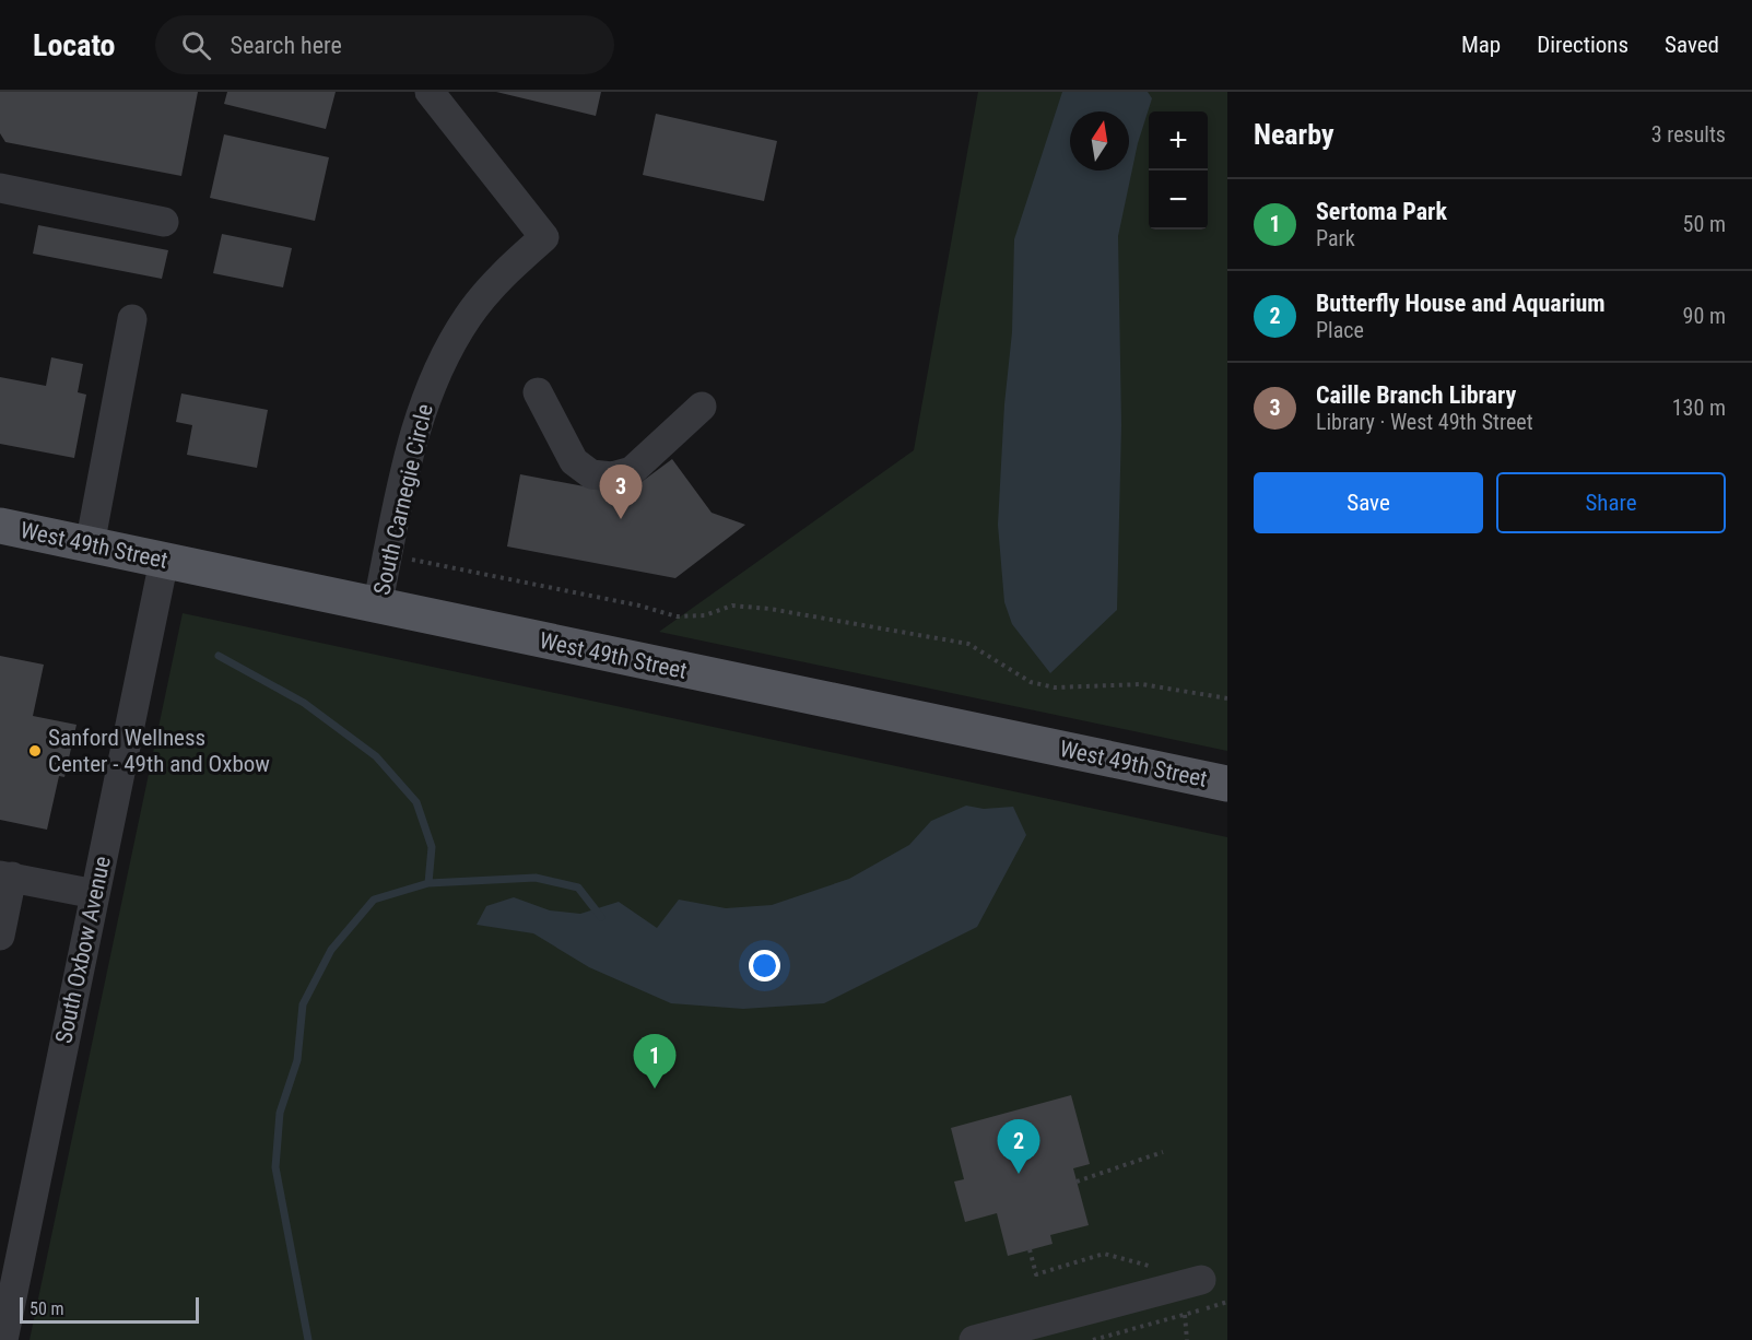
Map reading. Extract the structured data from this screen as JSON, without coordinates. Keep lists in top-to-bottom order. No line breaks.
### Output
{"streets":{"main road":["West 49th Street"],"street":["South Carnegie Circle","South Oxbow Avenue"]},"crossings":[["South Carnegie Circle","West 49th Street"],["West 49th Street","South Oxbow Avenue"]],"places":["Sanford Wellness Center - 49th and Oxbow"],"scale_bar":"50 m","north":"top","page":{"header":"Locato","search":"Search here","nav":["Map","Directions","Saved"],"heading":["Nearby","3 results"],"map_buttons":["+","−"],"list":[{"mark":"1","name":"Sertoma Park","note":"Park","value":"50 m"},{"mark":"2","name":"Butterfly House and Aquarium","note":"Place","value":"90 m"},{"mark":"3","name":"Caille Branch Library","note":"Library · West 49th Street","value":"130 m"}],"buttons":["Save","Share"],"pins":["3","1","2"],"scale":"50 m"}}
